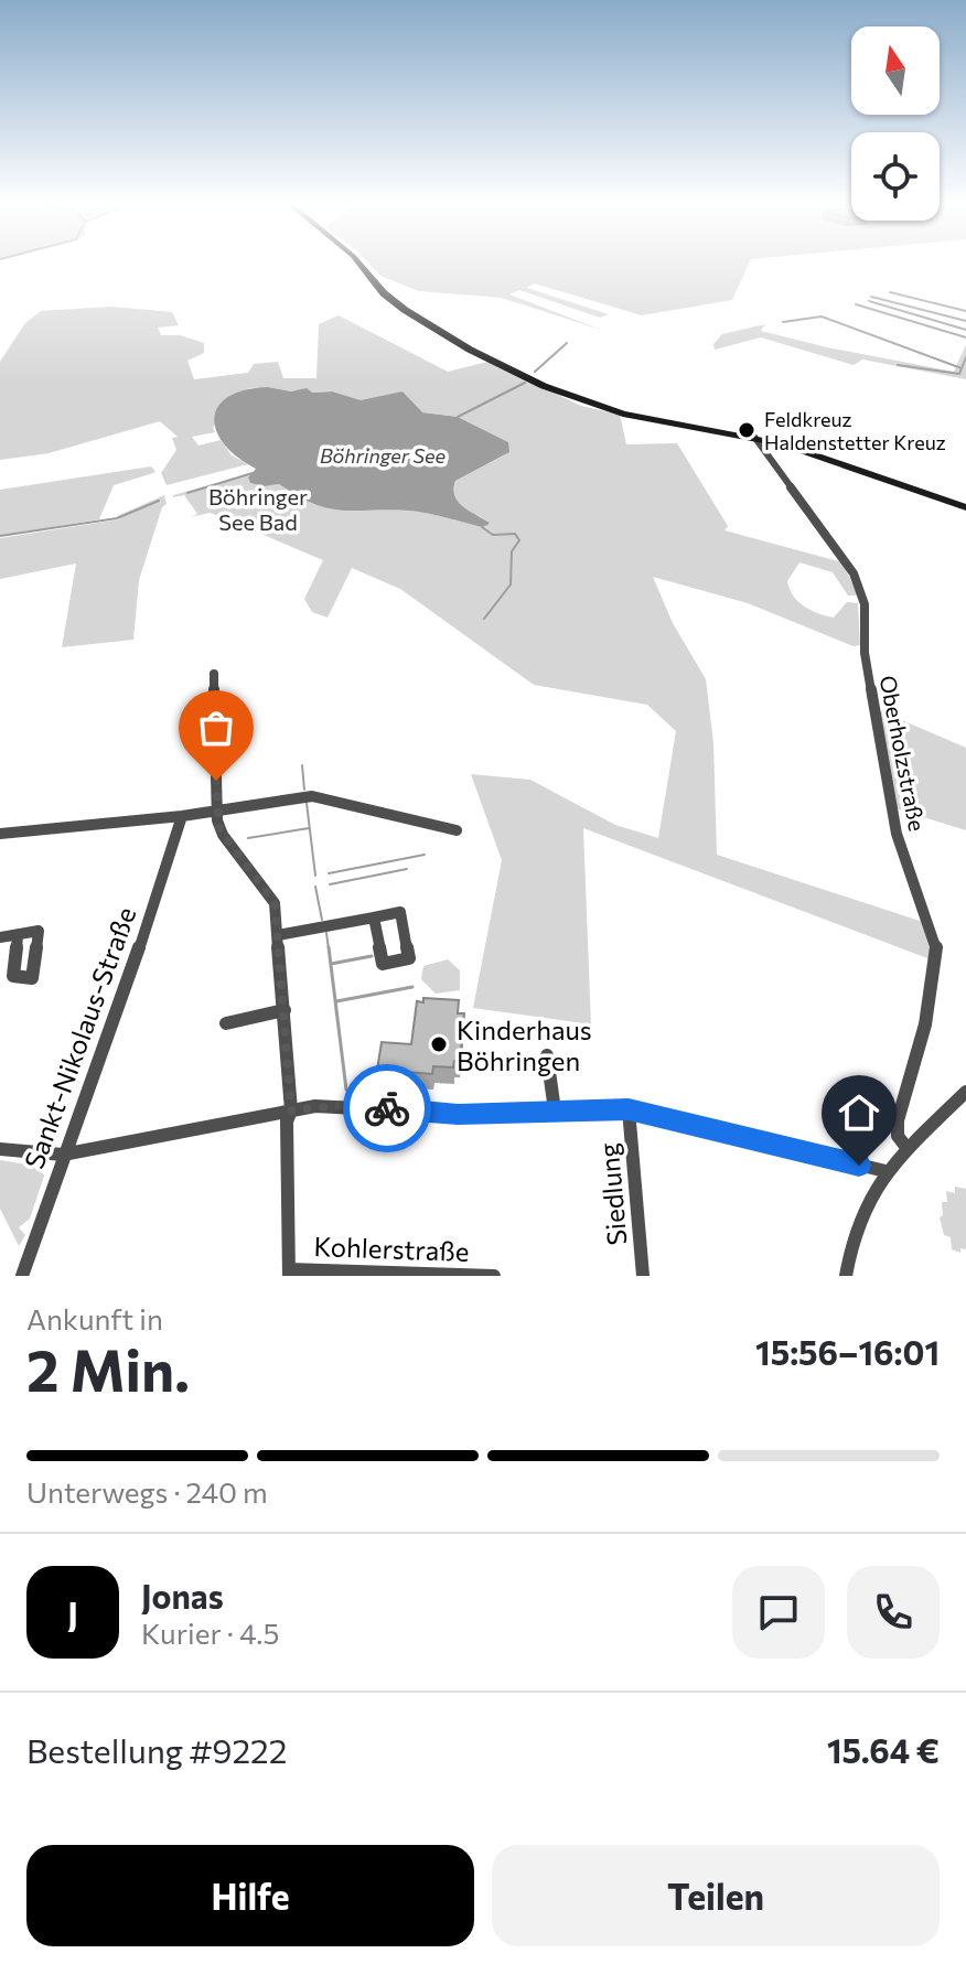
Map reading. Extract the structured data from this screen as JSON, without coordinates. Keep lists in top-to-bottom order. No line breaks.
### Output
{"streets":{"street":["Oberholzstraße","Sankt-Nikolaus-Straße","Siedlung","Kohlerstraße"]},"water":["Böhringer See"],"parks":["Böhringer See Bad"],"places":["Feldkreuz Haldenstetter Kreuz","Kinderhaus Böhringen"],"north":"top","page":{"heading":["2 Min.","Ankunft in","15:56–16:01"],"panel":["Jonas","Kurier · 4.5","Bestellung #9222","15.64 €"],"bar":"Unterwegs · 240 m","round":"J","buttons":["Hilfe","Teilen"]}}
